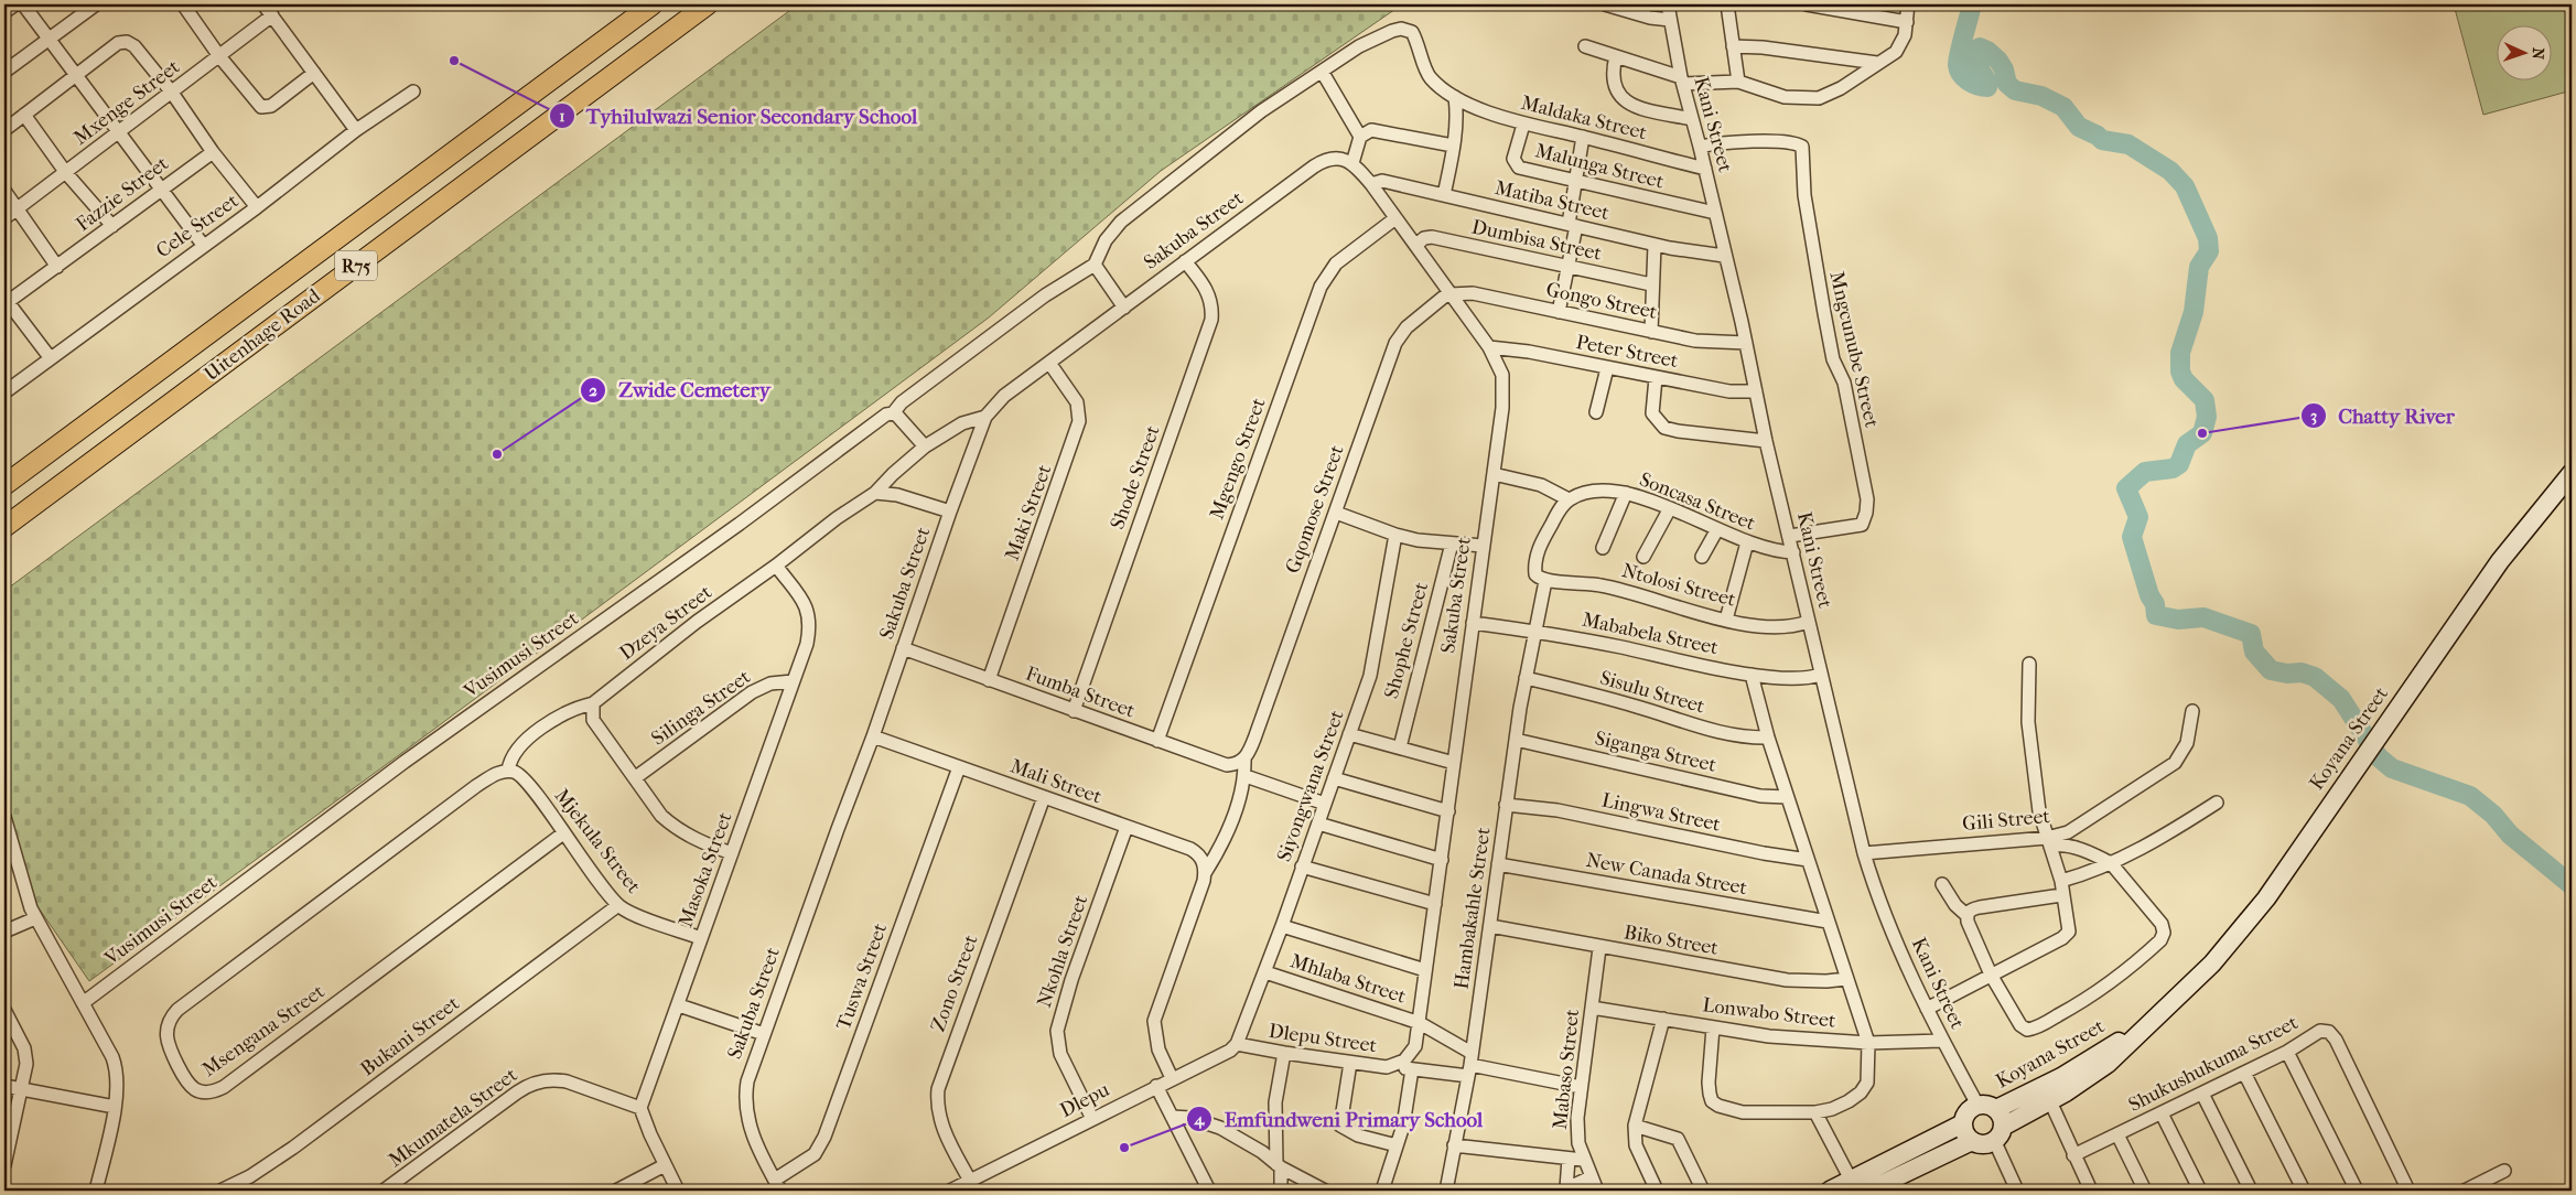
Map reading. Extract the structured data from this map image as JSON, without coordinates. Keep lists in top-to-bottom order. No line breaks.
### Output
{"streets":{"main road":["R75","Uitenhage Road","Koyana Street"],"street":["Mxenge Street","Maldaka Street","Kani Street","Malunga Street","Fazzie Street","Matiba Street","Cele Street","Sakuba Street","Dumbisa Street","Gongo Street","Mngcunube Street","Peter Street","Mgengo Street","Shode Street","Soncasa Street","Gqomose Street","Maki Street","Ntolosi Street","Dzeya Street","Mababela Street","Shophe Street","Vusimusi Street","Fumba Street","Sisulu Street","Silinga Street","Siganga Street","Mali Street","Siyongwana Street","Lingwa Street","Gili Street","Mjekula Street","Masoka Street","New Canada Street","Hambakahle Street","Biko Street","Nkohla Street","Tuswa Street","Mhlaba Street","Zono Street","Lonwabo Street","Msengana Street","Bukani Street","Dlepu Street","Shukushukuma Street","Mabaso Street","Dlepu","Mkumatela Street"]},"crossings":[["Maldaka Street","Kani Street"],["Maldaka Street","Malunga Street"],["Kani Street","Malunga Street"],["Kani Street","Matiba Street"],["Kani Street","Gongo Street"],["Kani Street","Mngcunube Street"],["Kani Street","Peter Street"],["Kani Street","Soncasa Street"],["Kani Street","Ntolosi Street"],["Kani Street","Mababela Street"],["Kani Street","Koyana Street"],["Kani Street","Gili Street"],["Kani Street","Lonwabo Street"],["Matiba Street","Sakuba Street"],["Sakuba Street","Dumbisa Street"],["Sakuba Street","Gongo Street"],["Sakuba Street","Peter Street"],["Sakuba Street","Mgengo Street"],["Sakuba Street","Shode Street"],["Sakuba Street","Gqomose Street"],["Sakuba Street","Maki Street"],["Sakuba Street","Mababela Street"],["Sakuba Street","Fumba Street"],["Sakuba Street","Mali Street"],["Sakuba Street","Tuswa Street"],["Sakuba Street","Mhlaba Street"],["Sakuba Street","Dlepu Street"],["Gongo Street","Gqomose Street"],["Mgengo Street","Fumba Street"],["Shode Street","Fumba Street"],["Gqomose Street","Fumba Street"],["Maki Street","Fumba Street"],["Ntolosi Street","Hambakahle Street"],["Dzeya Street","Mjekula Street"],["Dzeya Street","Masoka Street"],["Dzeya Street","Msengana Street"],["Mababela Street","Hambakahle Street"],["Sisulu Street","Hambakahle Street"],["Silinga Street","Masoka Street"],["Siganga Street","Hambakahle Street"],["Mali Street","Nkohla Street"],["Mali Street","Tuswa Street"],["Mali Street","Zono Street"],["Siyongwana Street","Mhlaba Street"],["Siyongwana Street","Dlepu Street"],["Siyongwana Street","Dlepu"],["Lingwa Street","Hambakahle Street"],["Mjekula Street","Masoka Street"],["Mjekula Street","Msengana Street"],["Mjekula Street","Bukani Street"],["Masoka Street","Mkumatela Street"],["New Canada Street","Hambakahle Street"],["Hambakahle Street","Biko Street"],["Hambakahle Street","Mhlaba Street"],["Biko Street","Mabaso Street"],["Nkohla Street","Dlepu"],["Mhlaba Street","Dlepu Street"],["Zono Street","Dlepu"],["Lonwabo Street","Mabaso Street"],["Dlepu Street","Dlepu"]],"places":["Tyhilulwazi Senior Secondary School","Chatty River","Zwide Cemetery","Emfundweni Primary School"],"north":"right"}
